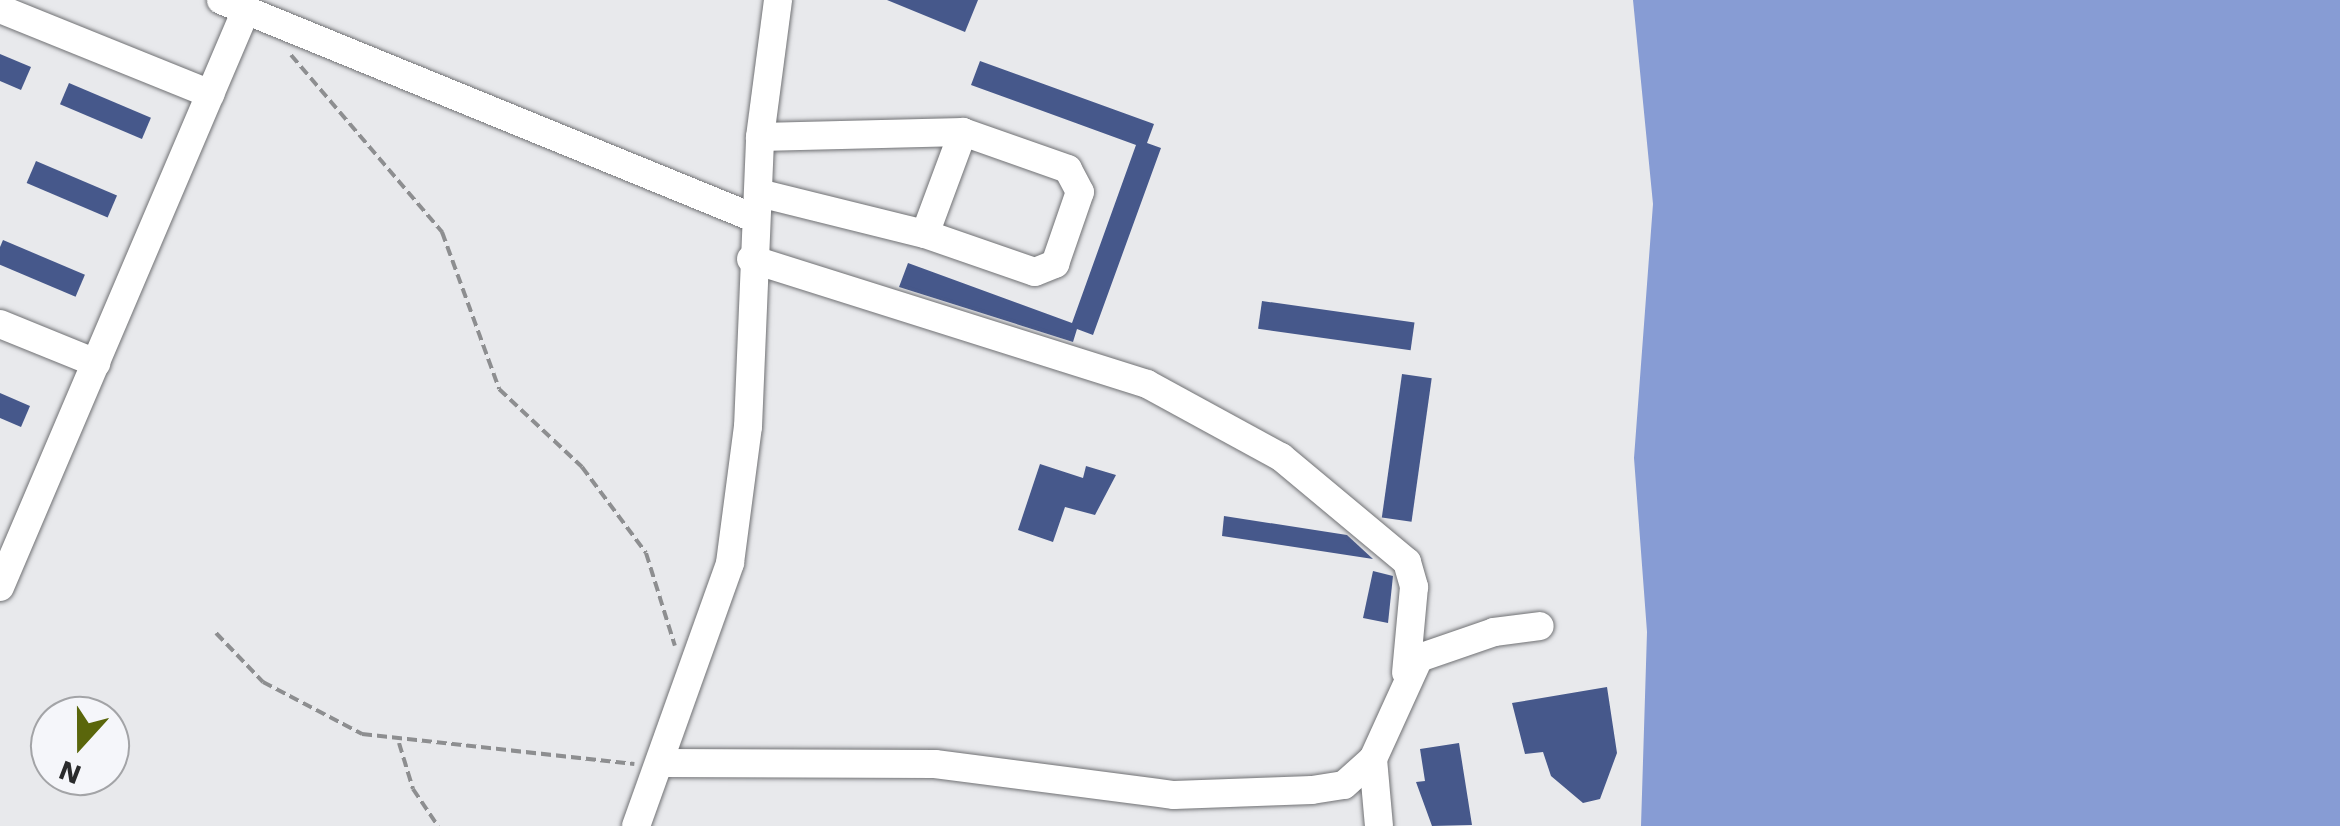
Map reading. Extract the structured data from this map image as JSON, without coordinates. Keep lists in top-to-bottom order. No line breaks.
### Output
{"north":"bottom"}
